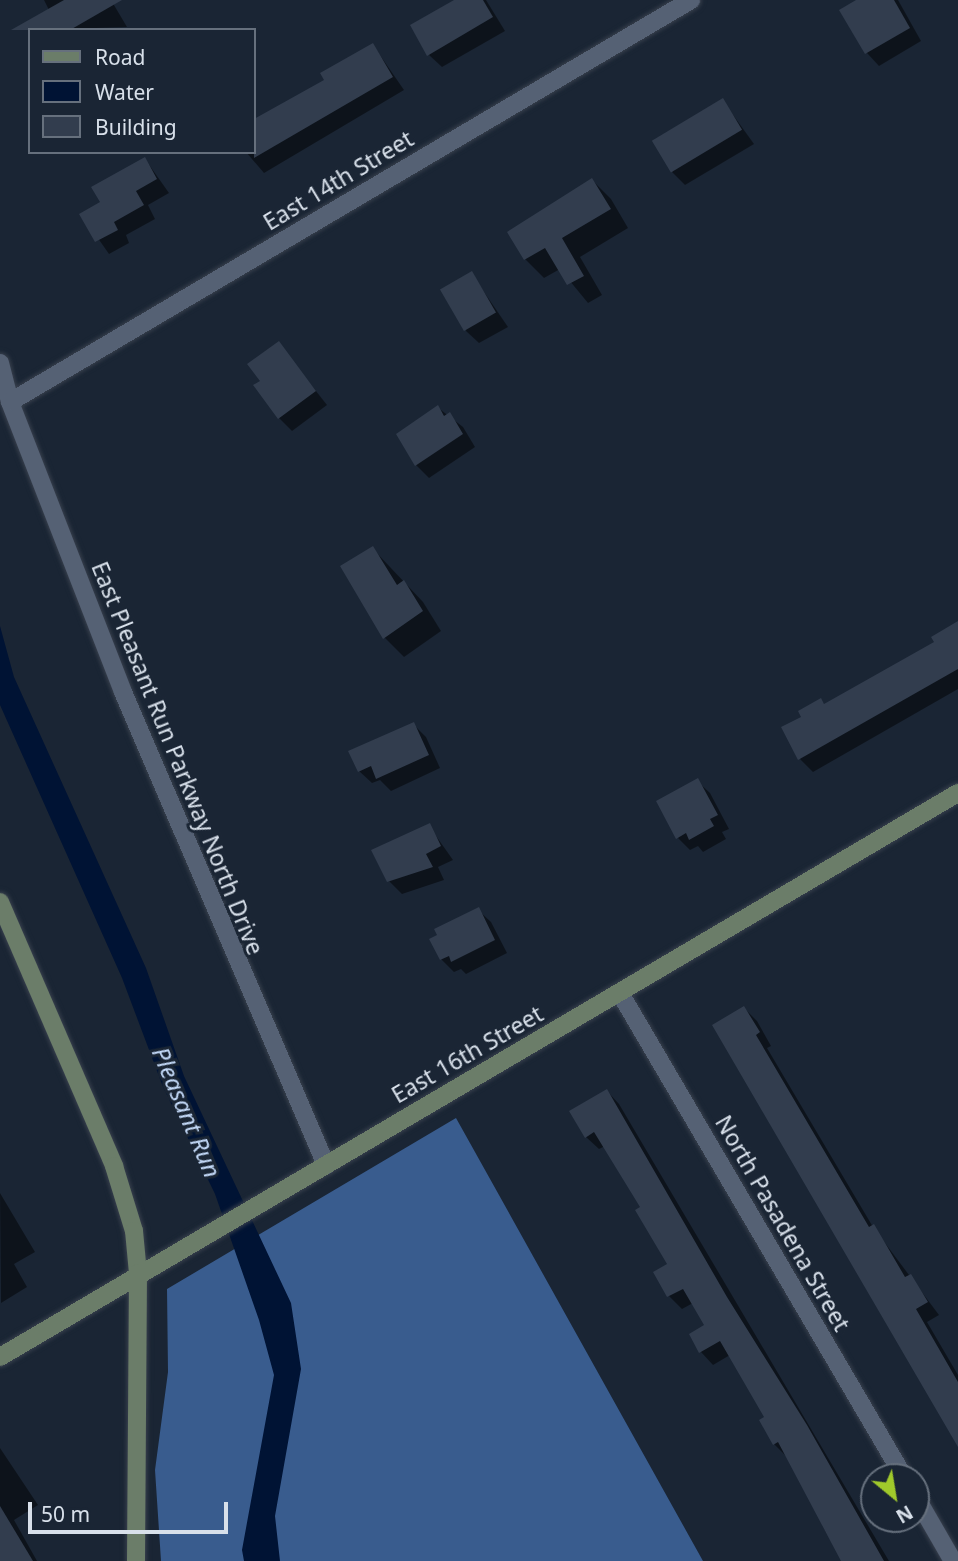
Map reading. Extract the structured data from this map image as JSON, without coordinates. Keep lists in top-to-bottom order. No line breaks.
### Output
{"streets":{"street":["East 14th Street","East Pleasant Run Parkway North Drive","East 16th Street","North Pasadena Street"]},"crossings":[["East 14th Street","East Pleasant Run Parkway North Drive"],["East Pleasant Run Parkway North Drive","East 16th Street"],["East 16th Street","North Pasadena Street"]],"water":["Pleasant Run"],"legend":["Road","Water","Building"],"scale_bar":"50 m","north":"bottom right"}
